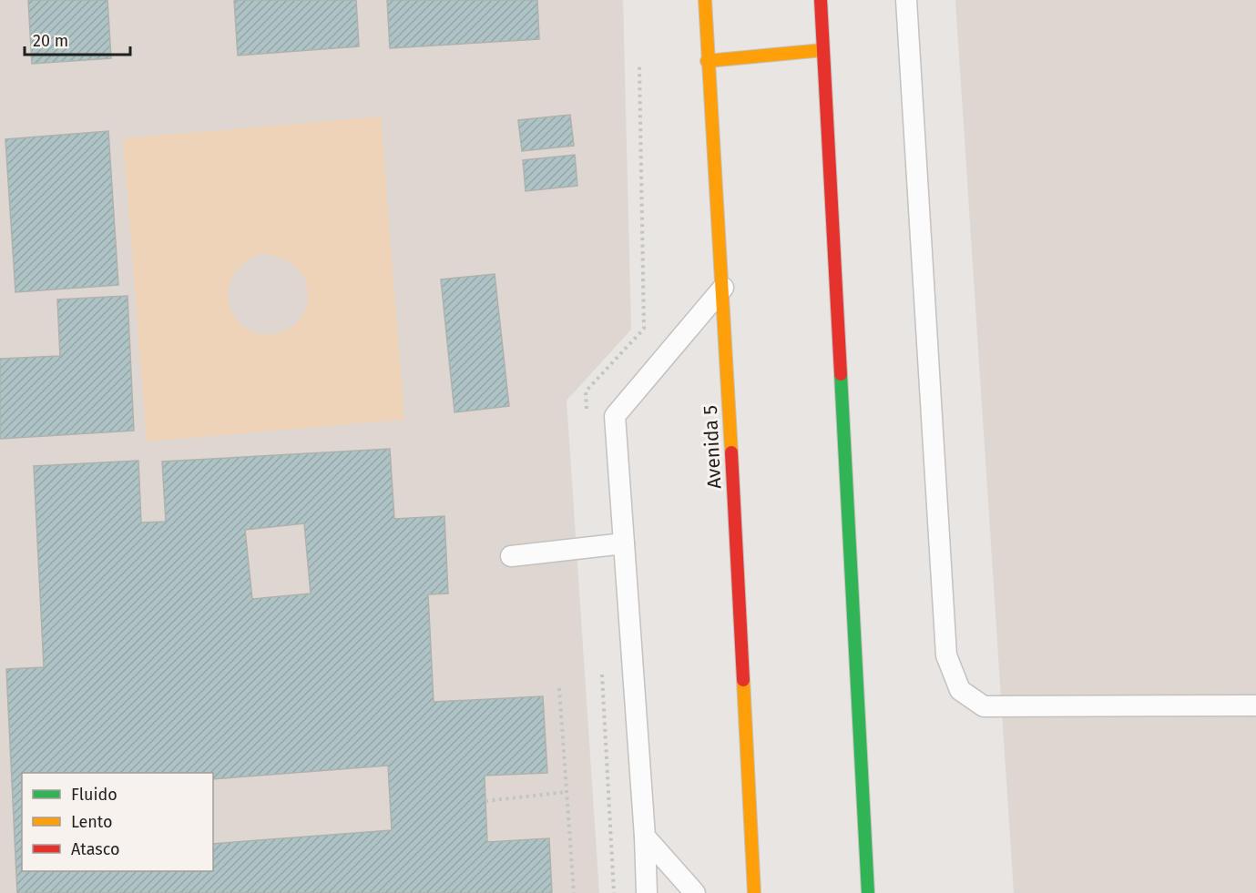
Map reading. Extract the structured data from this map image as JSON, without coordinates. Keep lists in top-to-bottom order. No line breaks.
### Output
{"streets":{"street":["Avenida 5"]},"legend":["Fluido","Lento","Atasco"],"scale_bar":"20 m"}
